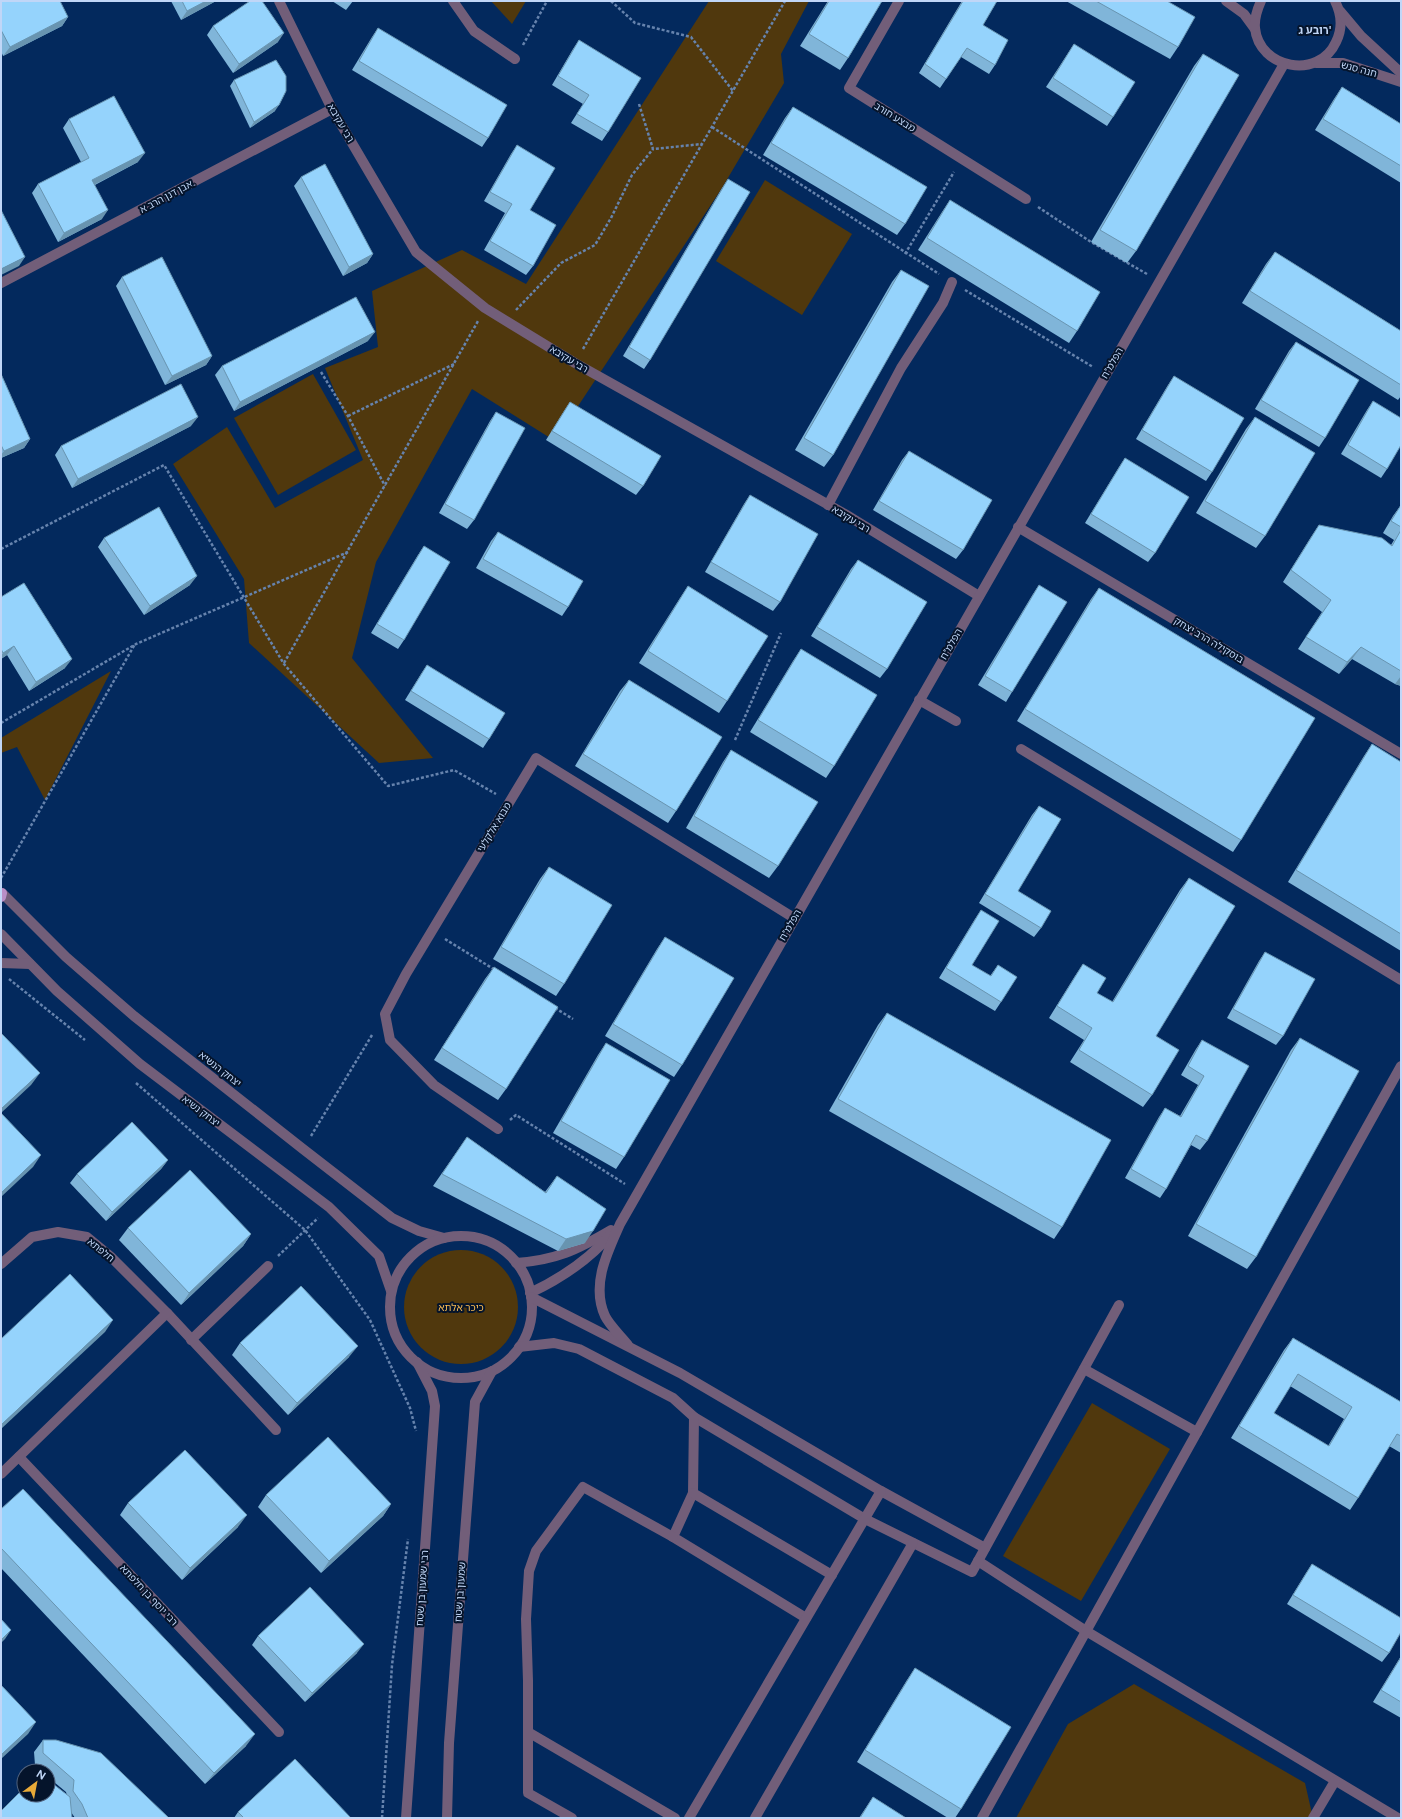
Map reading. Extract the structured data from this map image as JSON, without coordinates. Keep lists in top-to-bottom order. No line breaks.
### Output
{"streets":{"street":["חנה סנש","מבצע חורב","רבי עקיבא","אבן דנן הרב א.","הפלמ\"ח","בוסקילה הרב יצחק","מבוא אלקלעי","יצחק הנשיא","יצחק נשיא","חלפתא","רבי שמעון בן שטח","שמעון בן שטח","רבי יוסף בן חלפתא"]},"crossings":[["חנה סנש","הפלמ\"ח"],["רבי עקיבא","אבן דנן הרב א."],["רבי עקיבא","הפלמ\"ח"],["הפלמ\"ח","בוסקילה הרב יצחק"],["הפלמ\"ח","מבוא אלקלעי"],["יצחק הנשיא","יצחק נשיא"],["יצחק הנשיא","רבי שמעון בן שטח"],["יצחק הנשיא","שמעון בן שטח"],["יצחק נשיא","רבי שמעון בן שטח"],["יצחק נשיא","שמעון בן שטח"],["רבי שמעון בן שטח","שמעון בן שטח"]],"districts":["רובע ג'"],"parks":["כיכר אלתא"],"north":"top right"}
